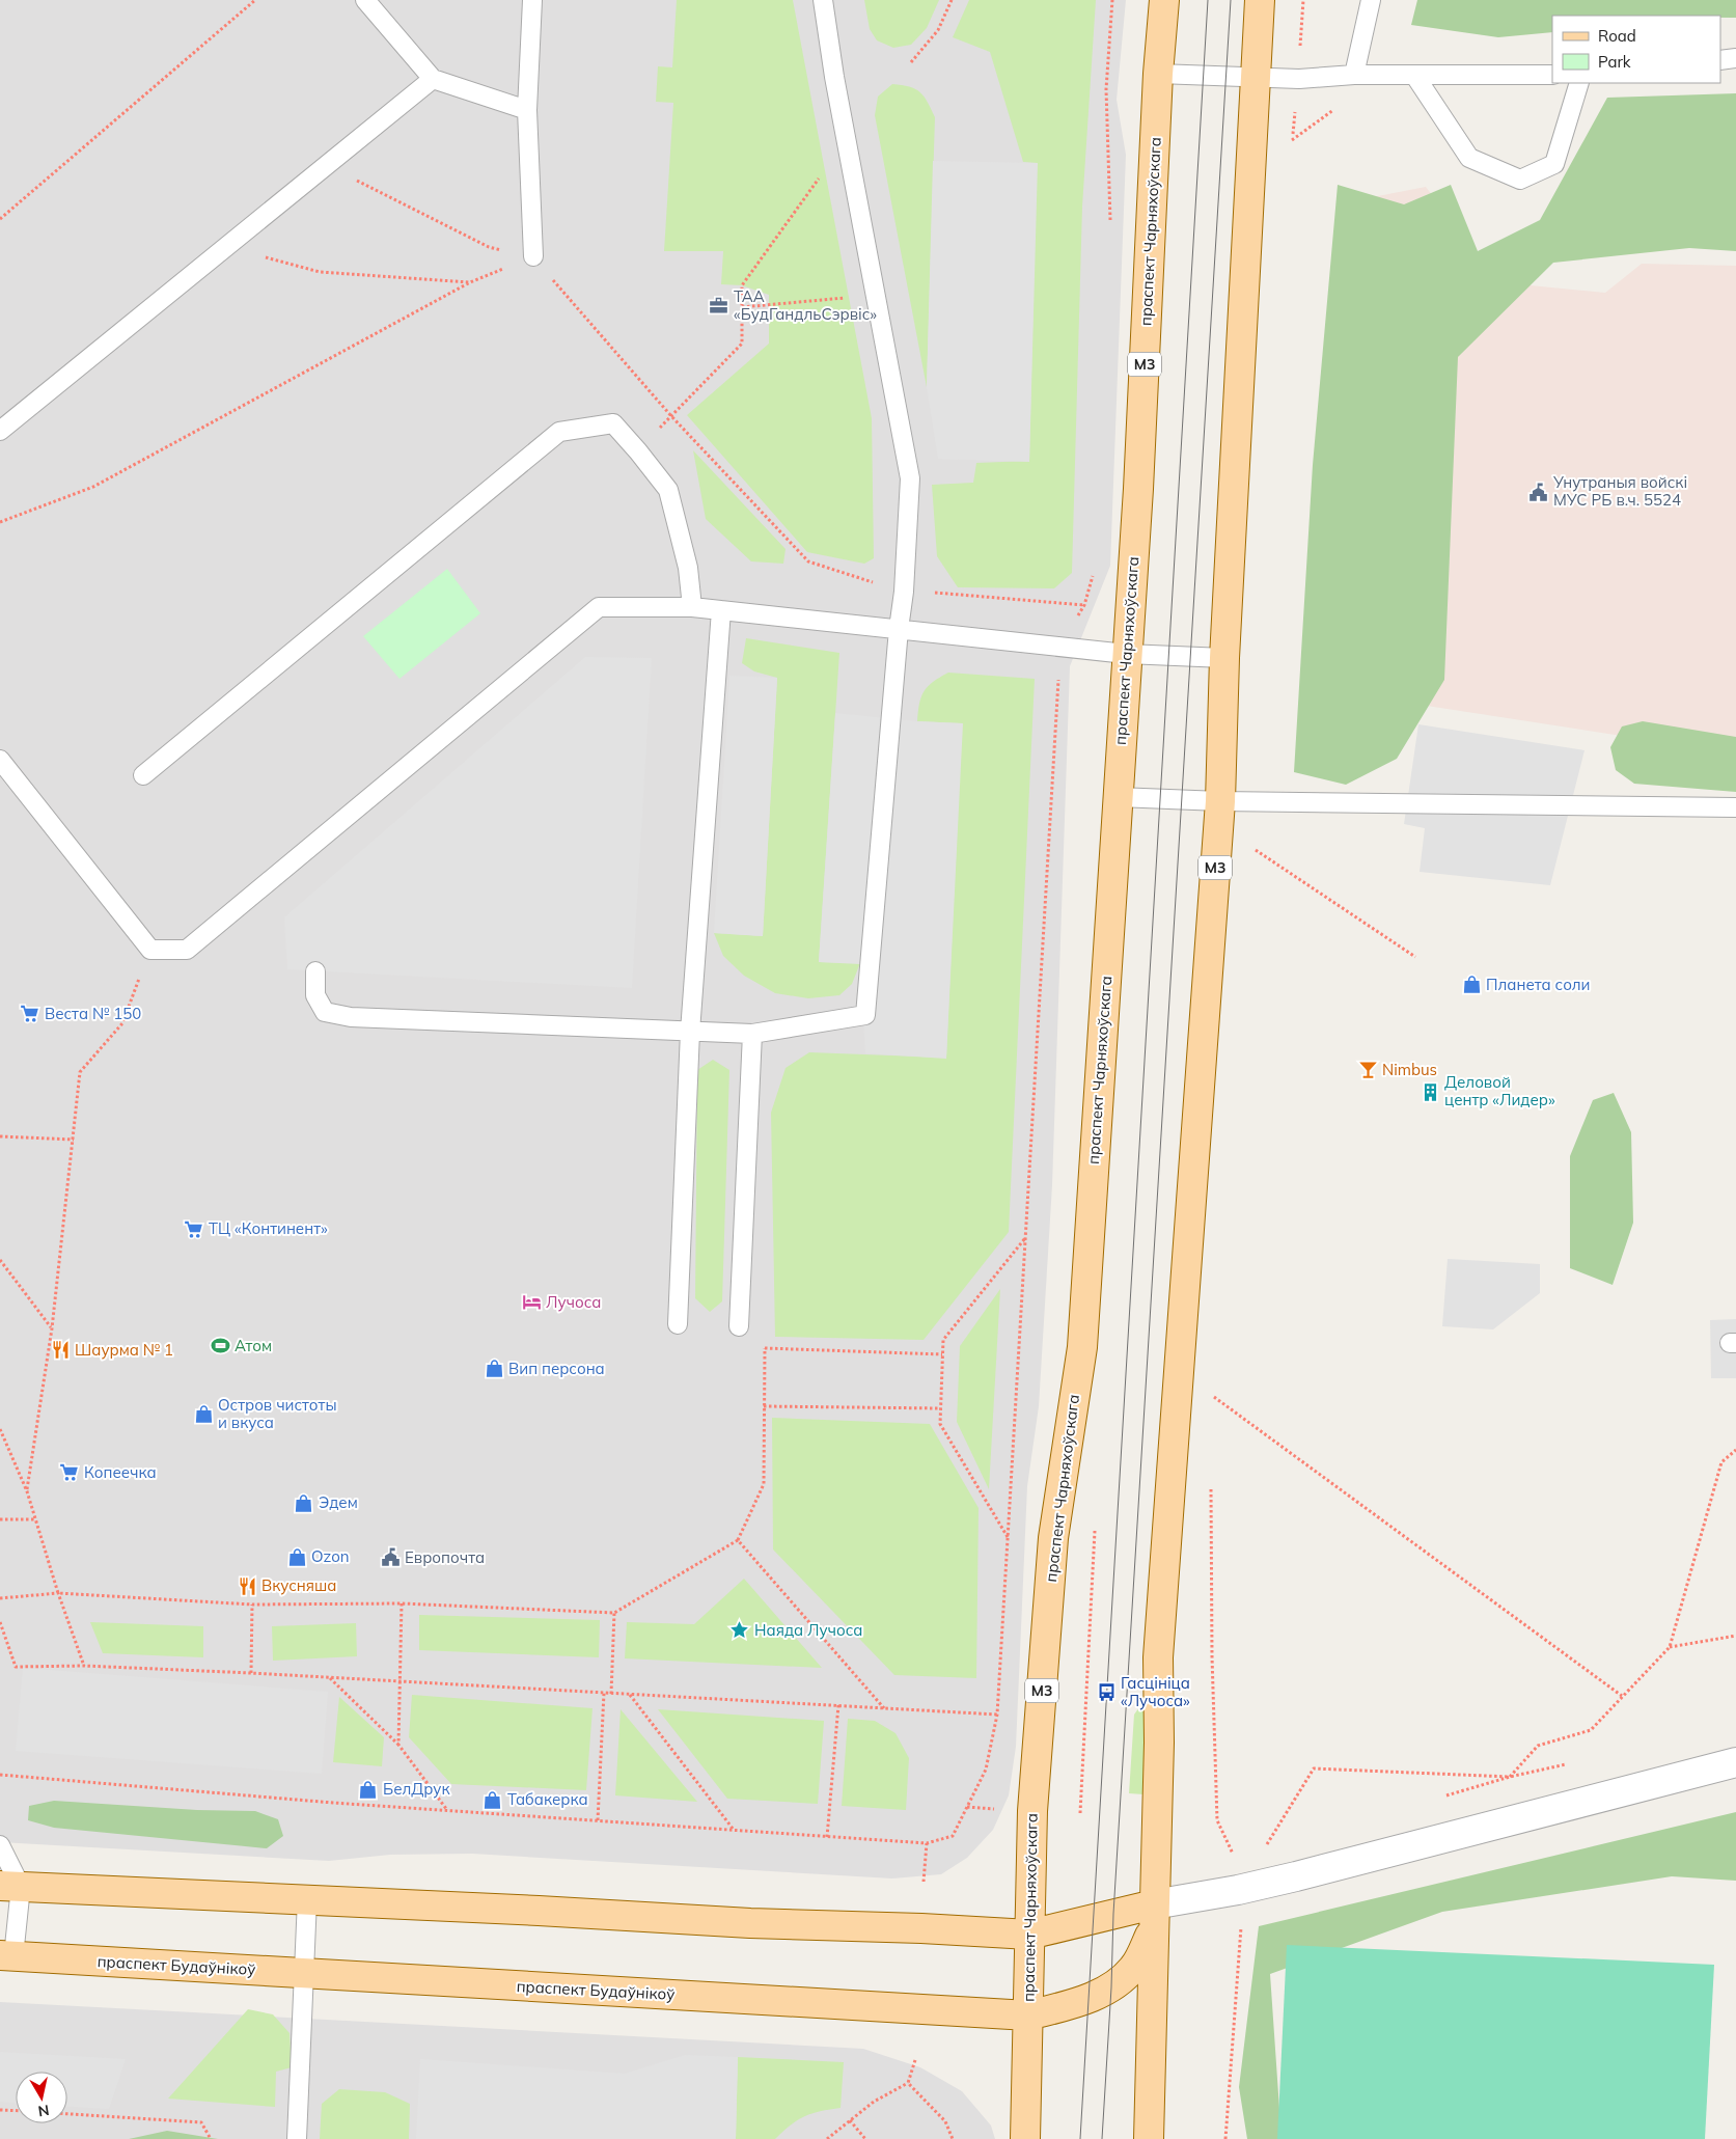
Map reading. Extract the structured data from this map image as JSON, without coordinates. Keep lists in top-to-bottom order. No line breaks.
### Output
{"streets":{"main road":["праспект Чарняхоўскага","М3","праспект Будаўнікоў"]},"crossings":[["праспект Чарняхоўскага","праспект Будаўнікоў"],["М3","праспект Будаўнікоў"]],"places":{"office":["ТАА «БудГандльСэрвіс»"],"public building":["Унутраныя войскі МУС РБ в.ч. 5524","Европочта"],"shop":["Планета соли","Вип персона","Остров чистоты и вкуса","Эдем","Ozon","БелДрук","Табакерка"],"supermarket":["Веста № 150","ТЦ «Континент»","Копеечка"],"bar":["Nimbus"],"building":["Деловой центр «Лидер»"],"hotel":["Лучоса"],"sports":["Атом"],"restaurant":["Шаурма № 1","Вкусняша"],"place":["Наяда Лучоса"],"bus stop":["Гасцініца «Лучоса»"]},"legend":["Road","Park"],"north":"bottom"}
